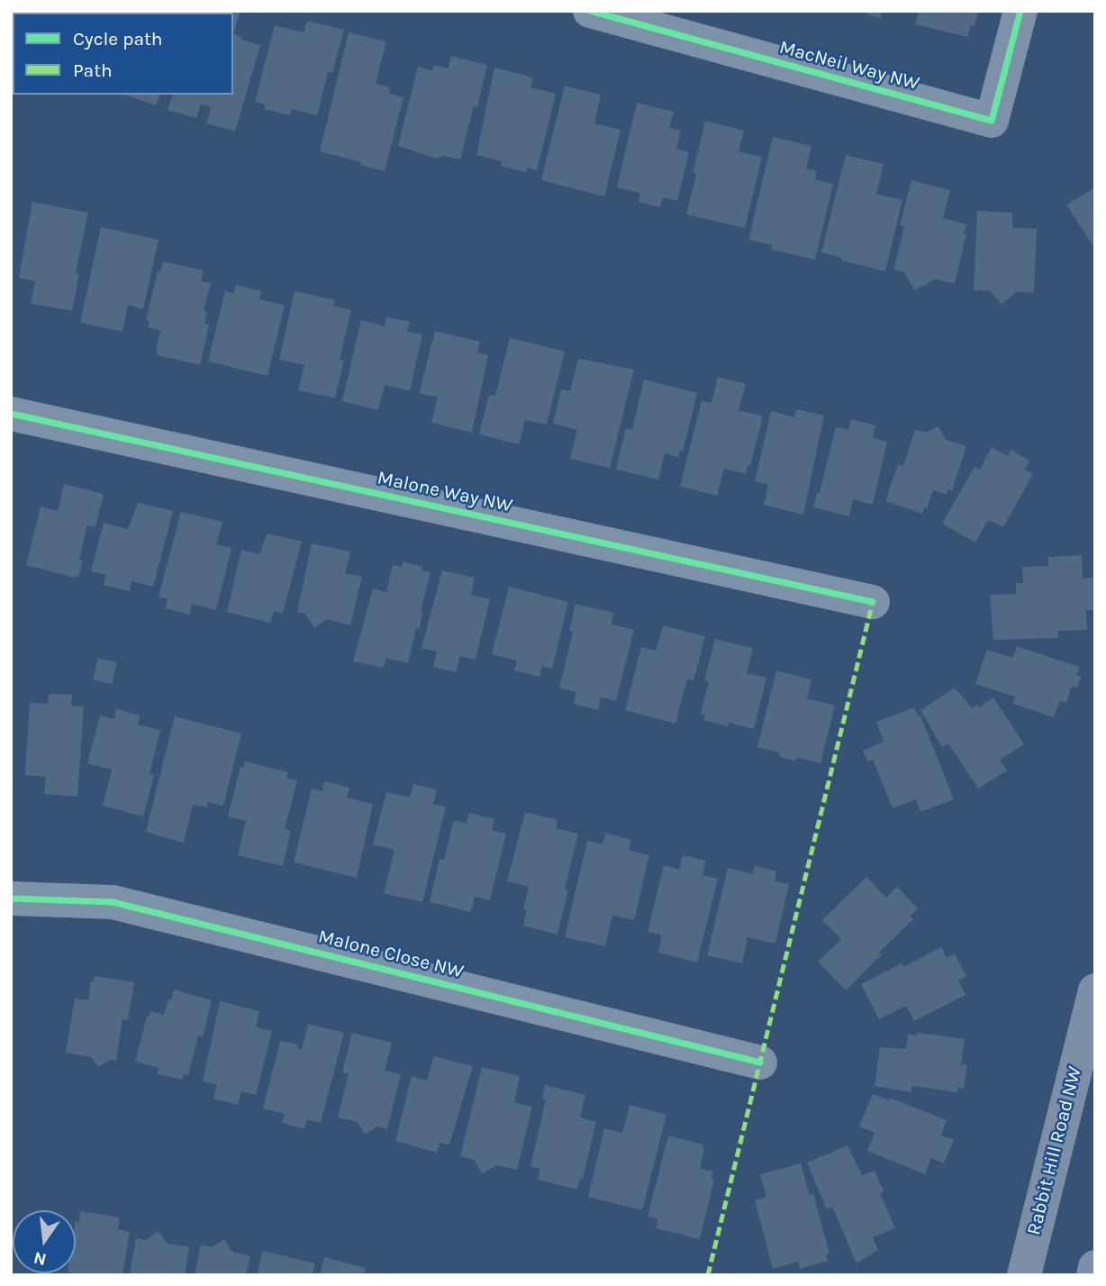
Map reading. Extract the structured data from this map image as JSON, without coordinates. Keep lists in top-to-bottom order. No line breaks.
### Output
{"streets":{"main road":["Rabbit Hill Road NW"],"street":["MacNeil Way NW","Malone Way NW","Malone Close NW"]},"legend":["Cycle path","Path"],"north":"bottom"}
